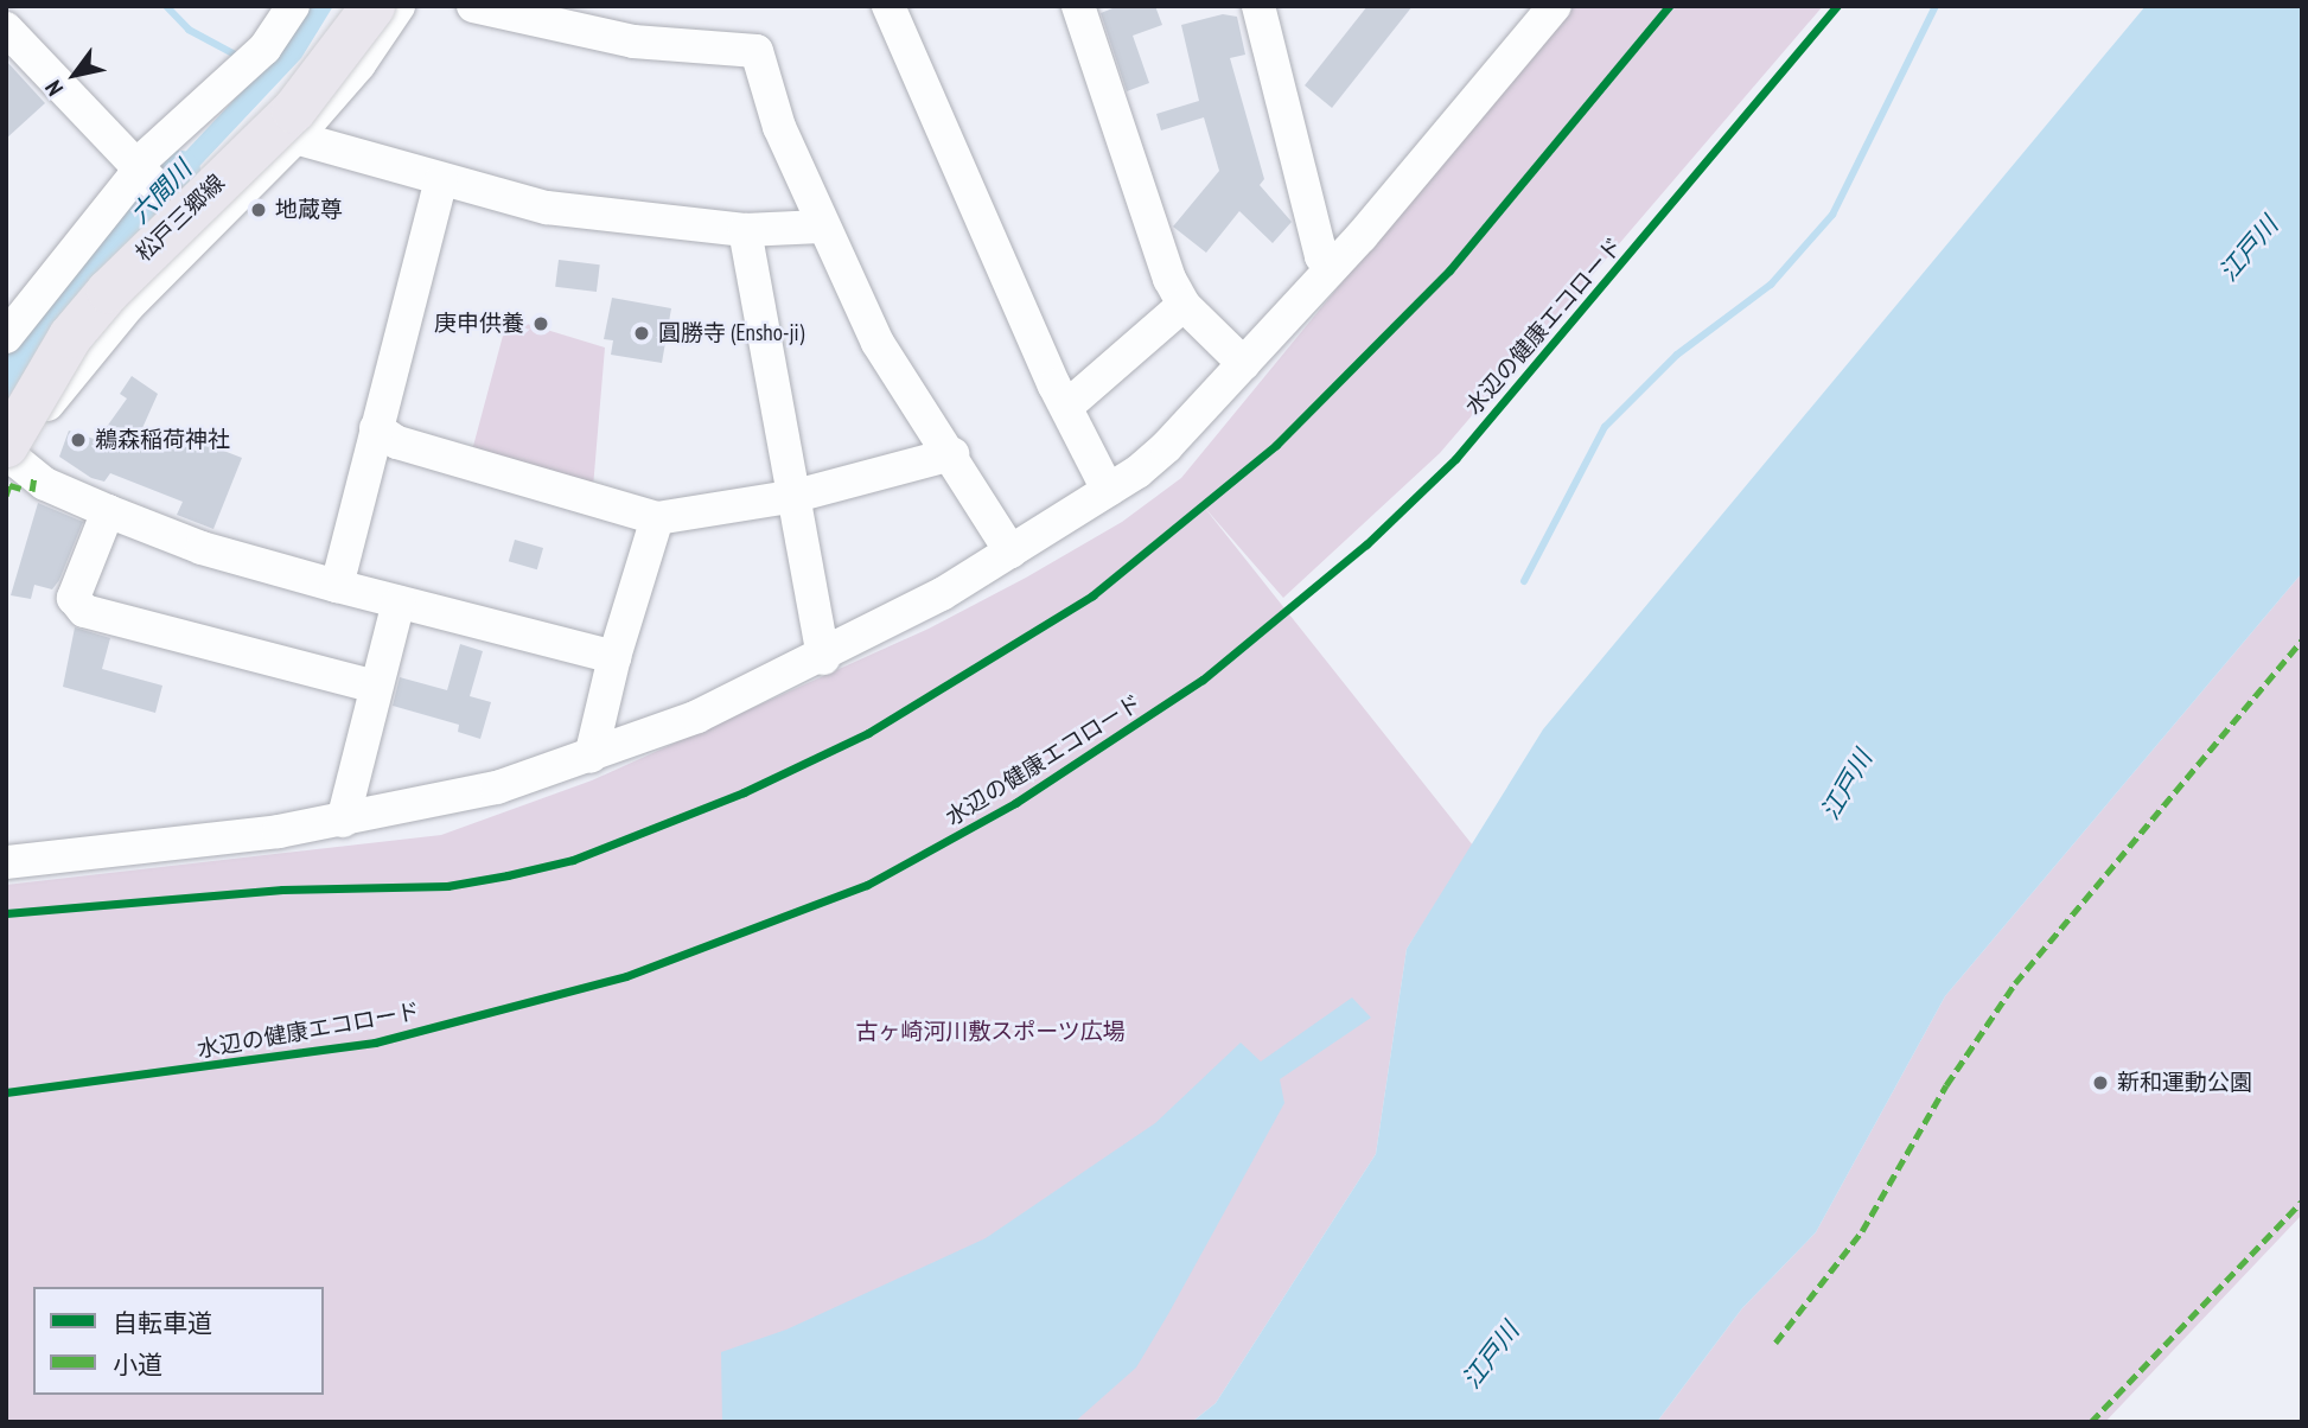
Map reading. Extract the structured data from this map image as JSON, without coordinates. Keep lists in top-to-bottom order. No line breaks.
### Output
{"streets":{"main road":["松戸三郷線"],"cycle path":["水辺の健康エコロード"]},"water":["六間川","江戸川"],"parks":["古ヶ崎河川敷スポーツ広場"],"places":["地蔵尊","庚申供養","圓勝寺 (Ensho-ji)","鵜森稲荷神社","新和運動公園"],"legend":["自転車道","小道"],"north":"bottom left"}
